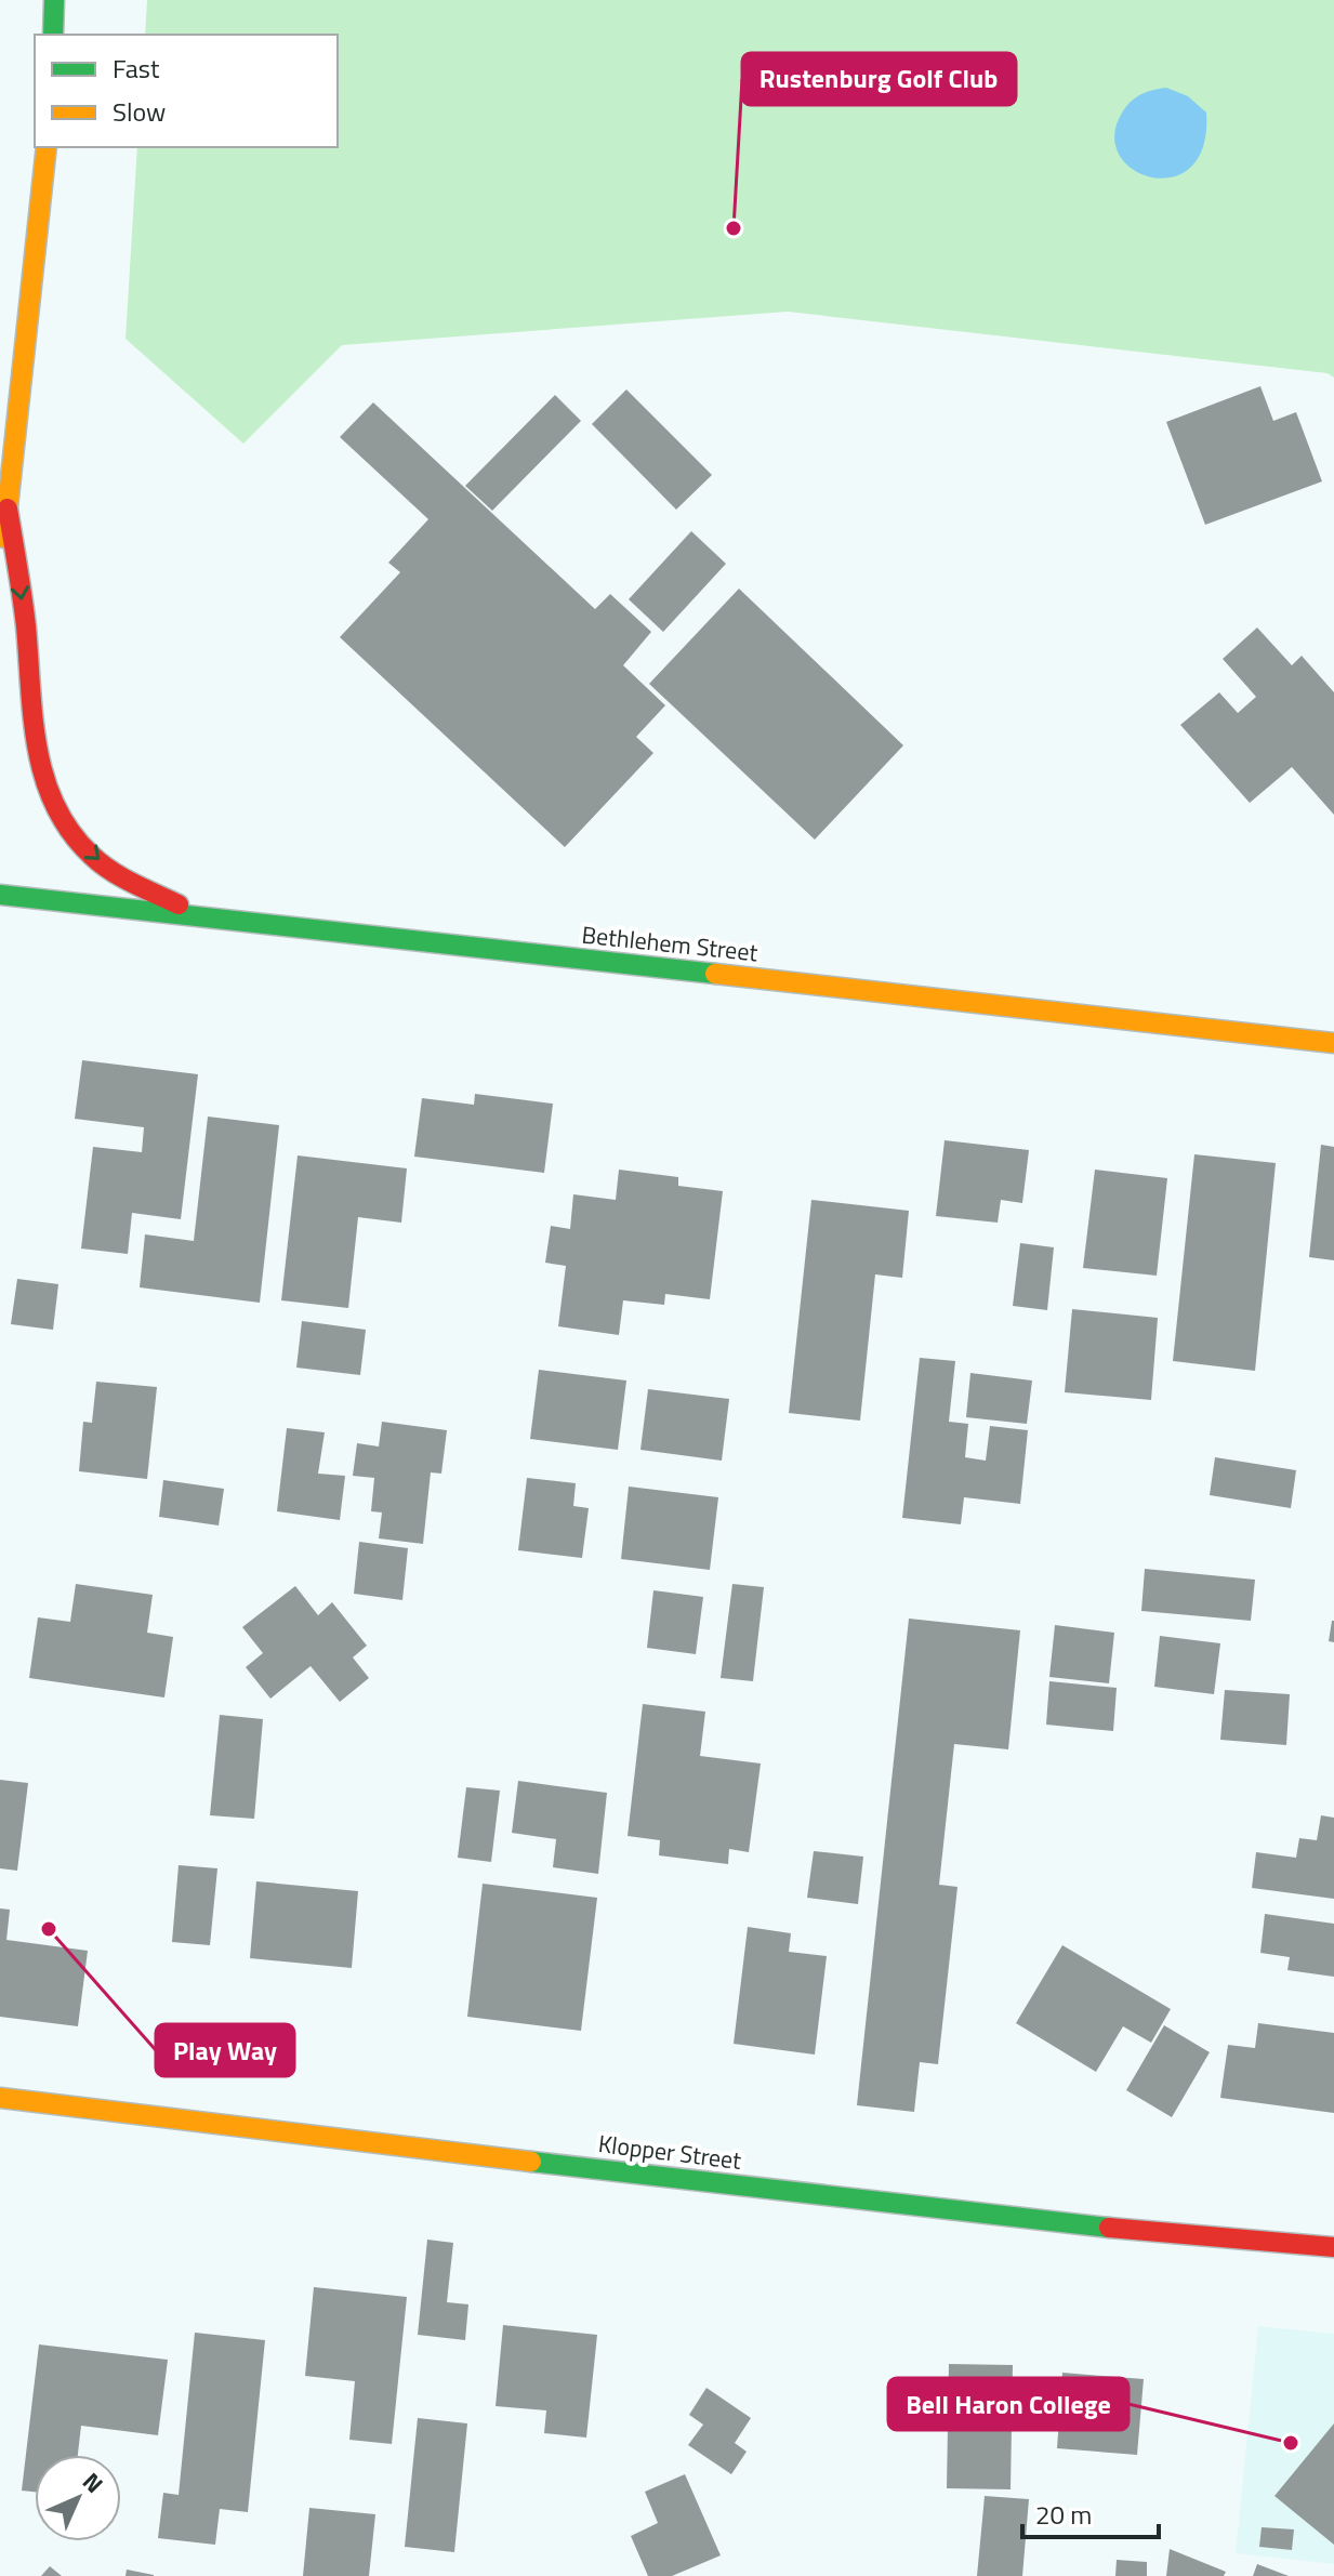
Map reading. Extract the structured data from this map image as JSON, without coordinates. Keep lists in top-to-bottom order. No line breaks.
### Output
{"streets":{"main road":["Bethlehem Street","Klopper Street"]},"places":["Rustenburg Golf Club","Play Way","Bell Haron College"],"legend":["Fast","Slow"],"scale_bar":"20 m","north":"top right"}
